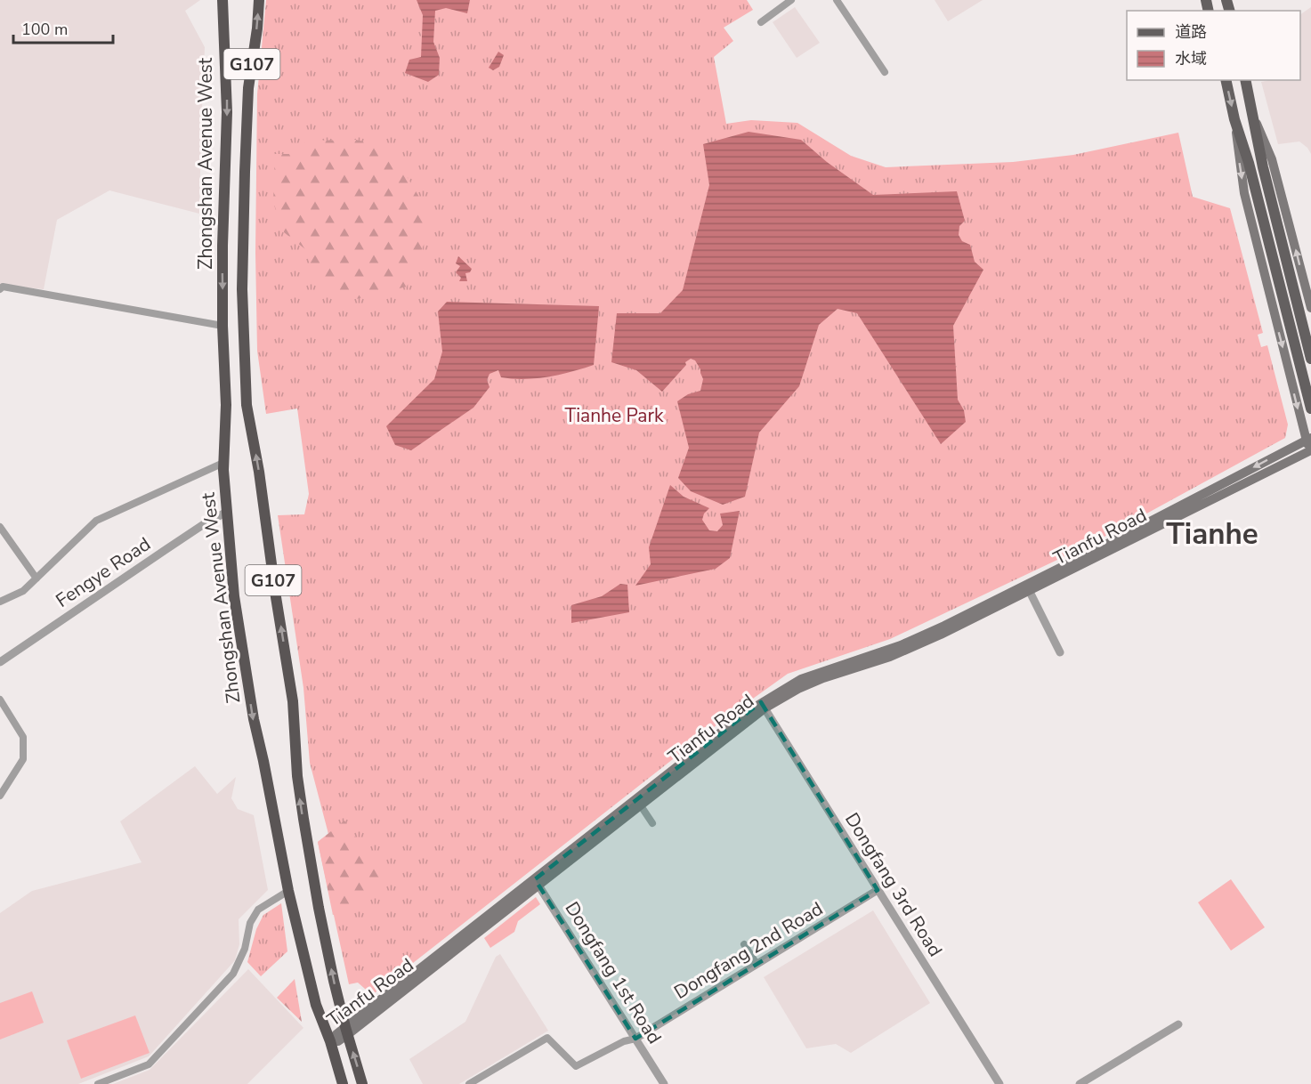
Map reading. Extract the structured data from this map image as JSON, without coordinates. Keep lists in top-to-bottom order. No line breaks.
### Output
{"streets":{"highway":["G107","Zhongshan Avenue West"],"main road":["Tianfu Road"],"street":["Fengye Road","Dongfang 3rd Road","Dongfang 2nd Road","Dongfang 1st Road"]},"crossings":[["Zhongshan Avenue West","Tianfu Road"],["Zhongshan Avenue West","Fengye Road"],["Tianfu Road","Dongfang 3rd Road"],["Tianfu Road","Dongfang 1st Road"],["Dongfang 3rd Road","Dongfang 2nd Road"],["Dongfang 2nd Road","Dongfang 1st Road"]],"districts":["Tianhe"],"parks":["Tianhe Park"],"legend":["道路","水域"],"scale_bar":"100 m"}
